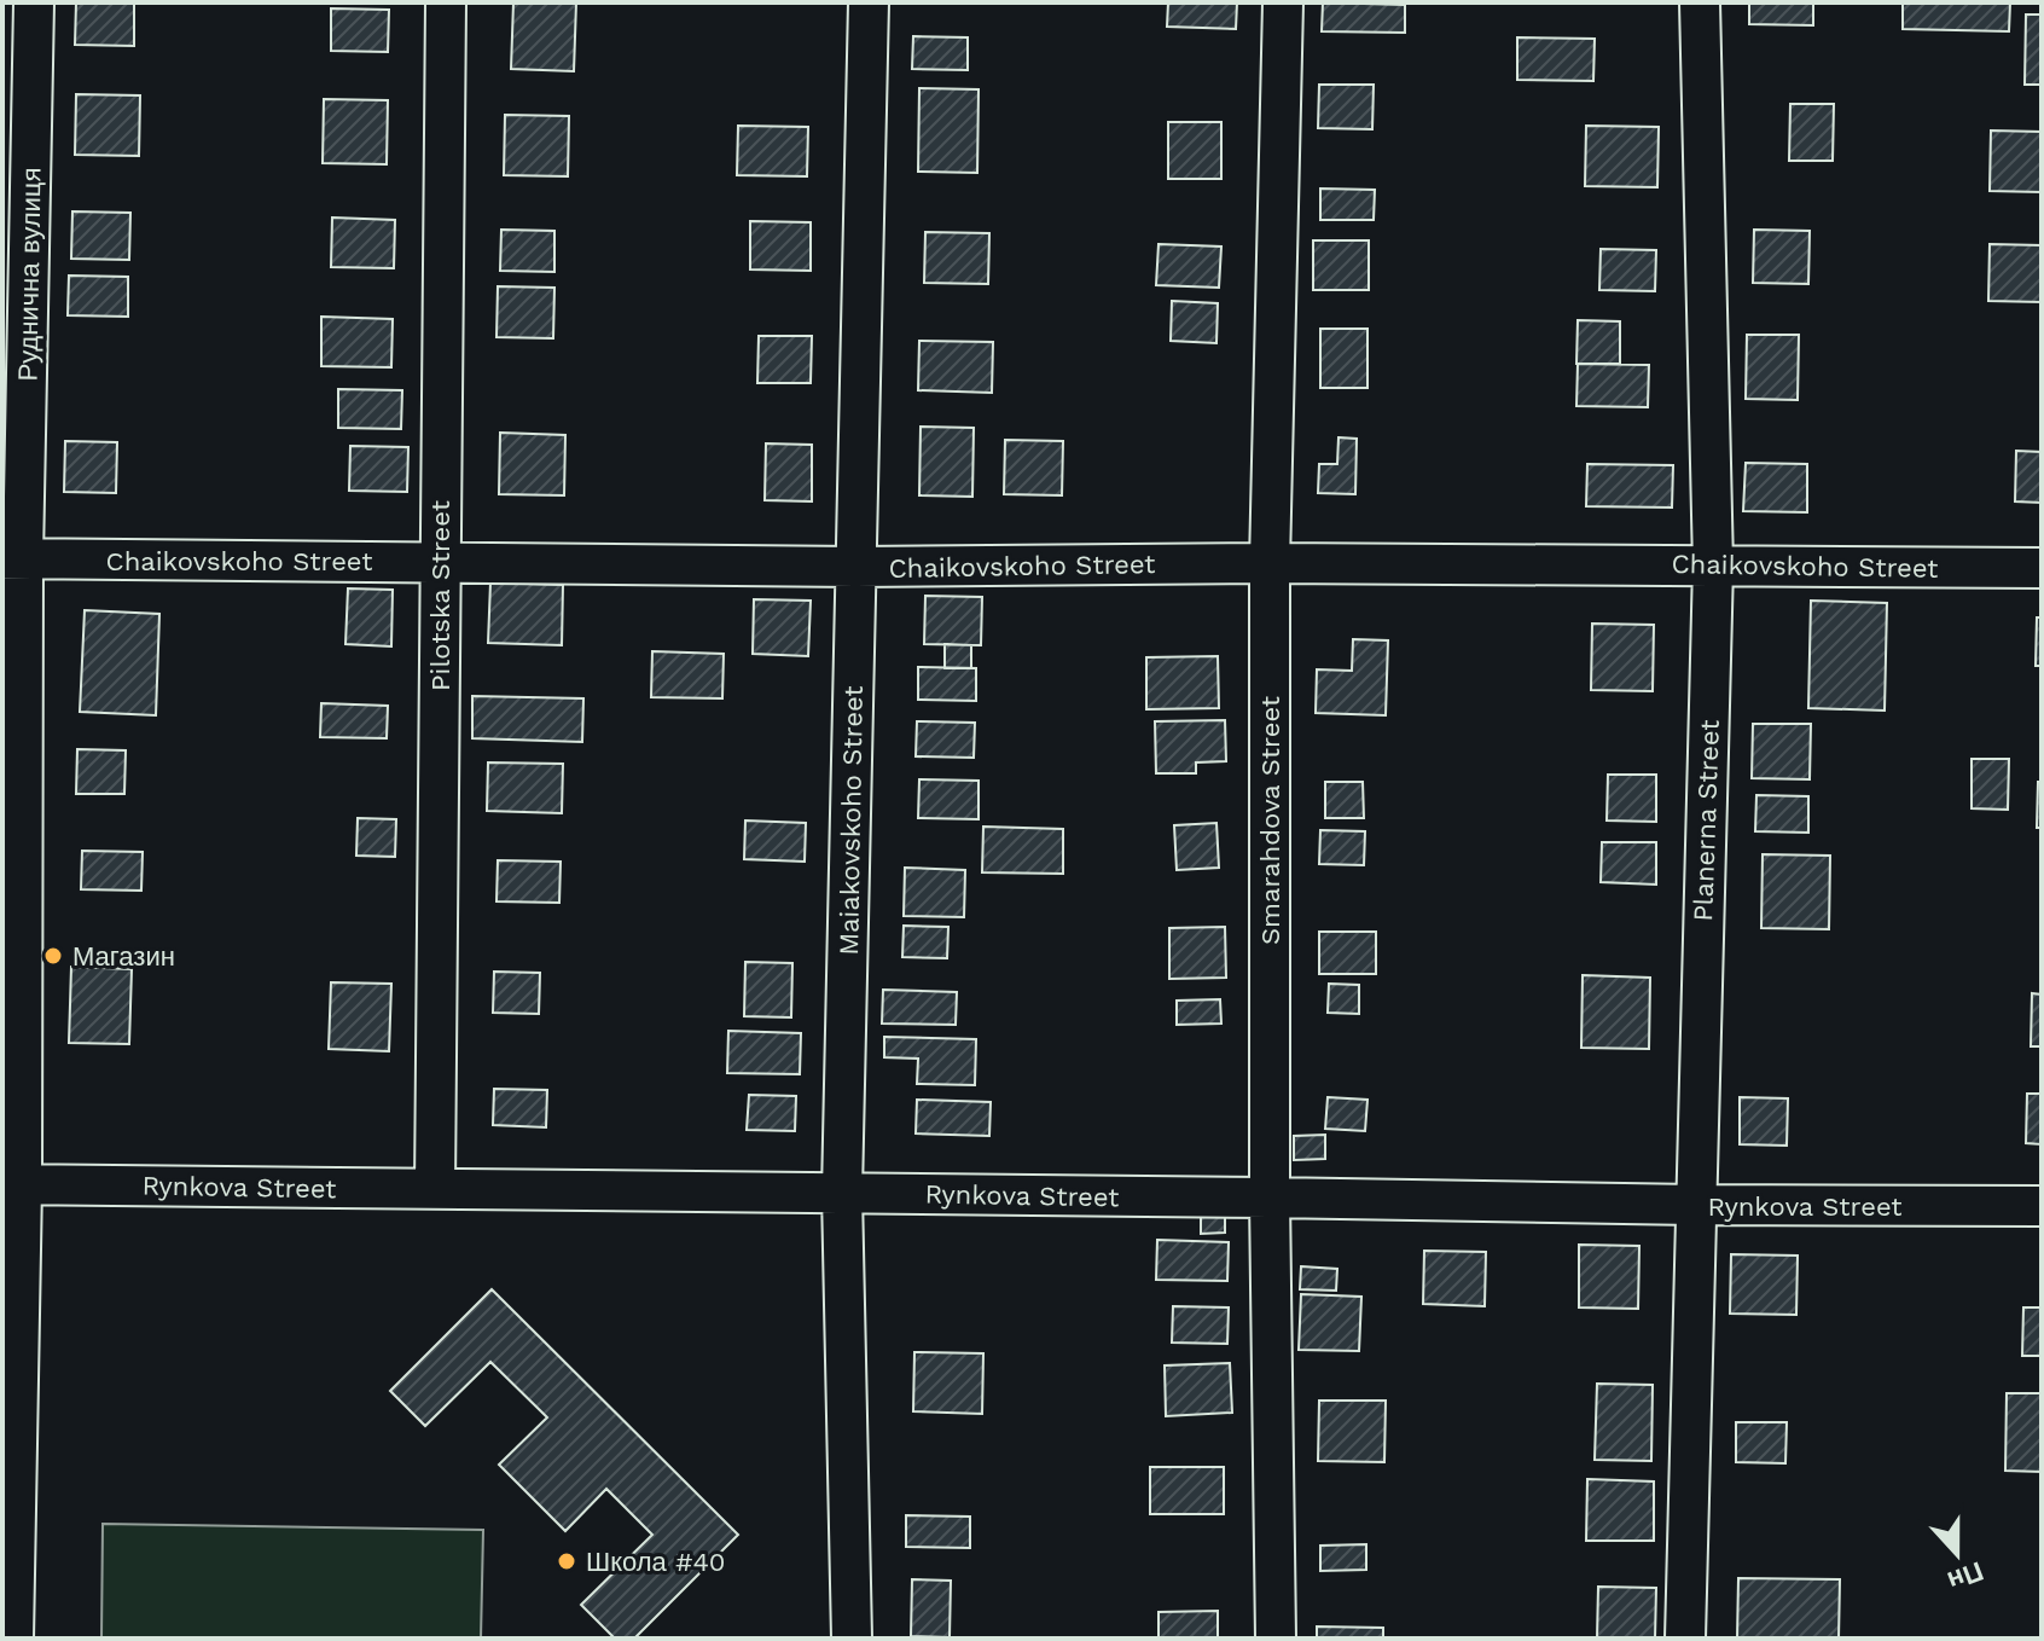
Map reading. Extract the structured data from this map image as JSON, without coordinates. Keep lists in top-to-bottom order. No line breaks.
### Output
{"streets":{"street":["Руднична вулиця","Chaikovskoho Street","Pilotska Street","Maiakovskoho Street","Smarahdova Street","Planerna Street","Rynkova Street"]},"crossings":[["Руднична вулиця","Chaikovskoho Street"],["Руднична вулиця","Rynkova Street"],["Chaikovskoho Street","Pilotska Street"],["Chaikovskoho Street","Maiakovskoho Street"],["Chaikovskoho Street","Smarahdova Street"],["Chaikovskoho Street","Planerna Street"],["Pilotska Street","Rynkova Street"],["Maiakovskoho Street","Rynkova Street"],["Smarahdova Street","Rynkova Street"],["Planerna Street","Rynkova Street"]],"places":["Магазин","Школа #40"],"north":"bottom"}
